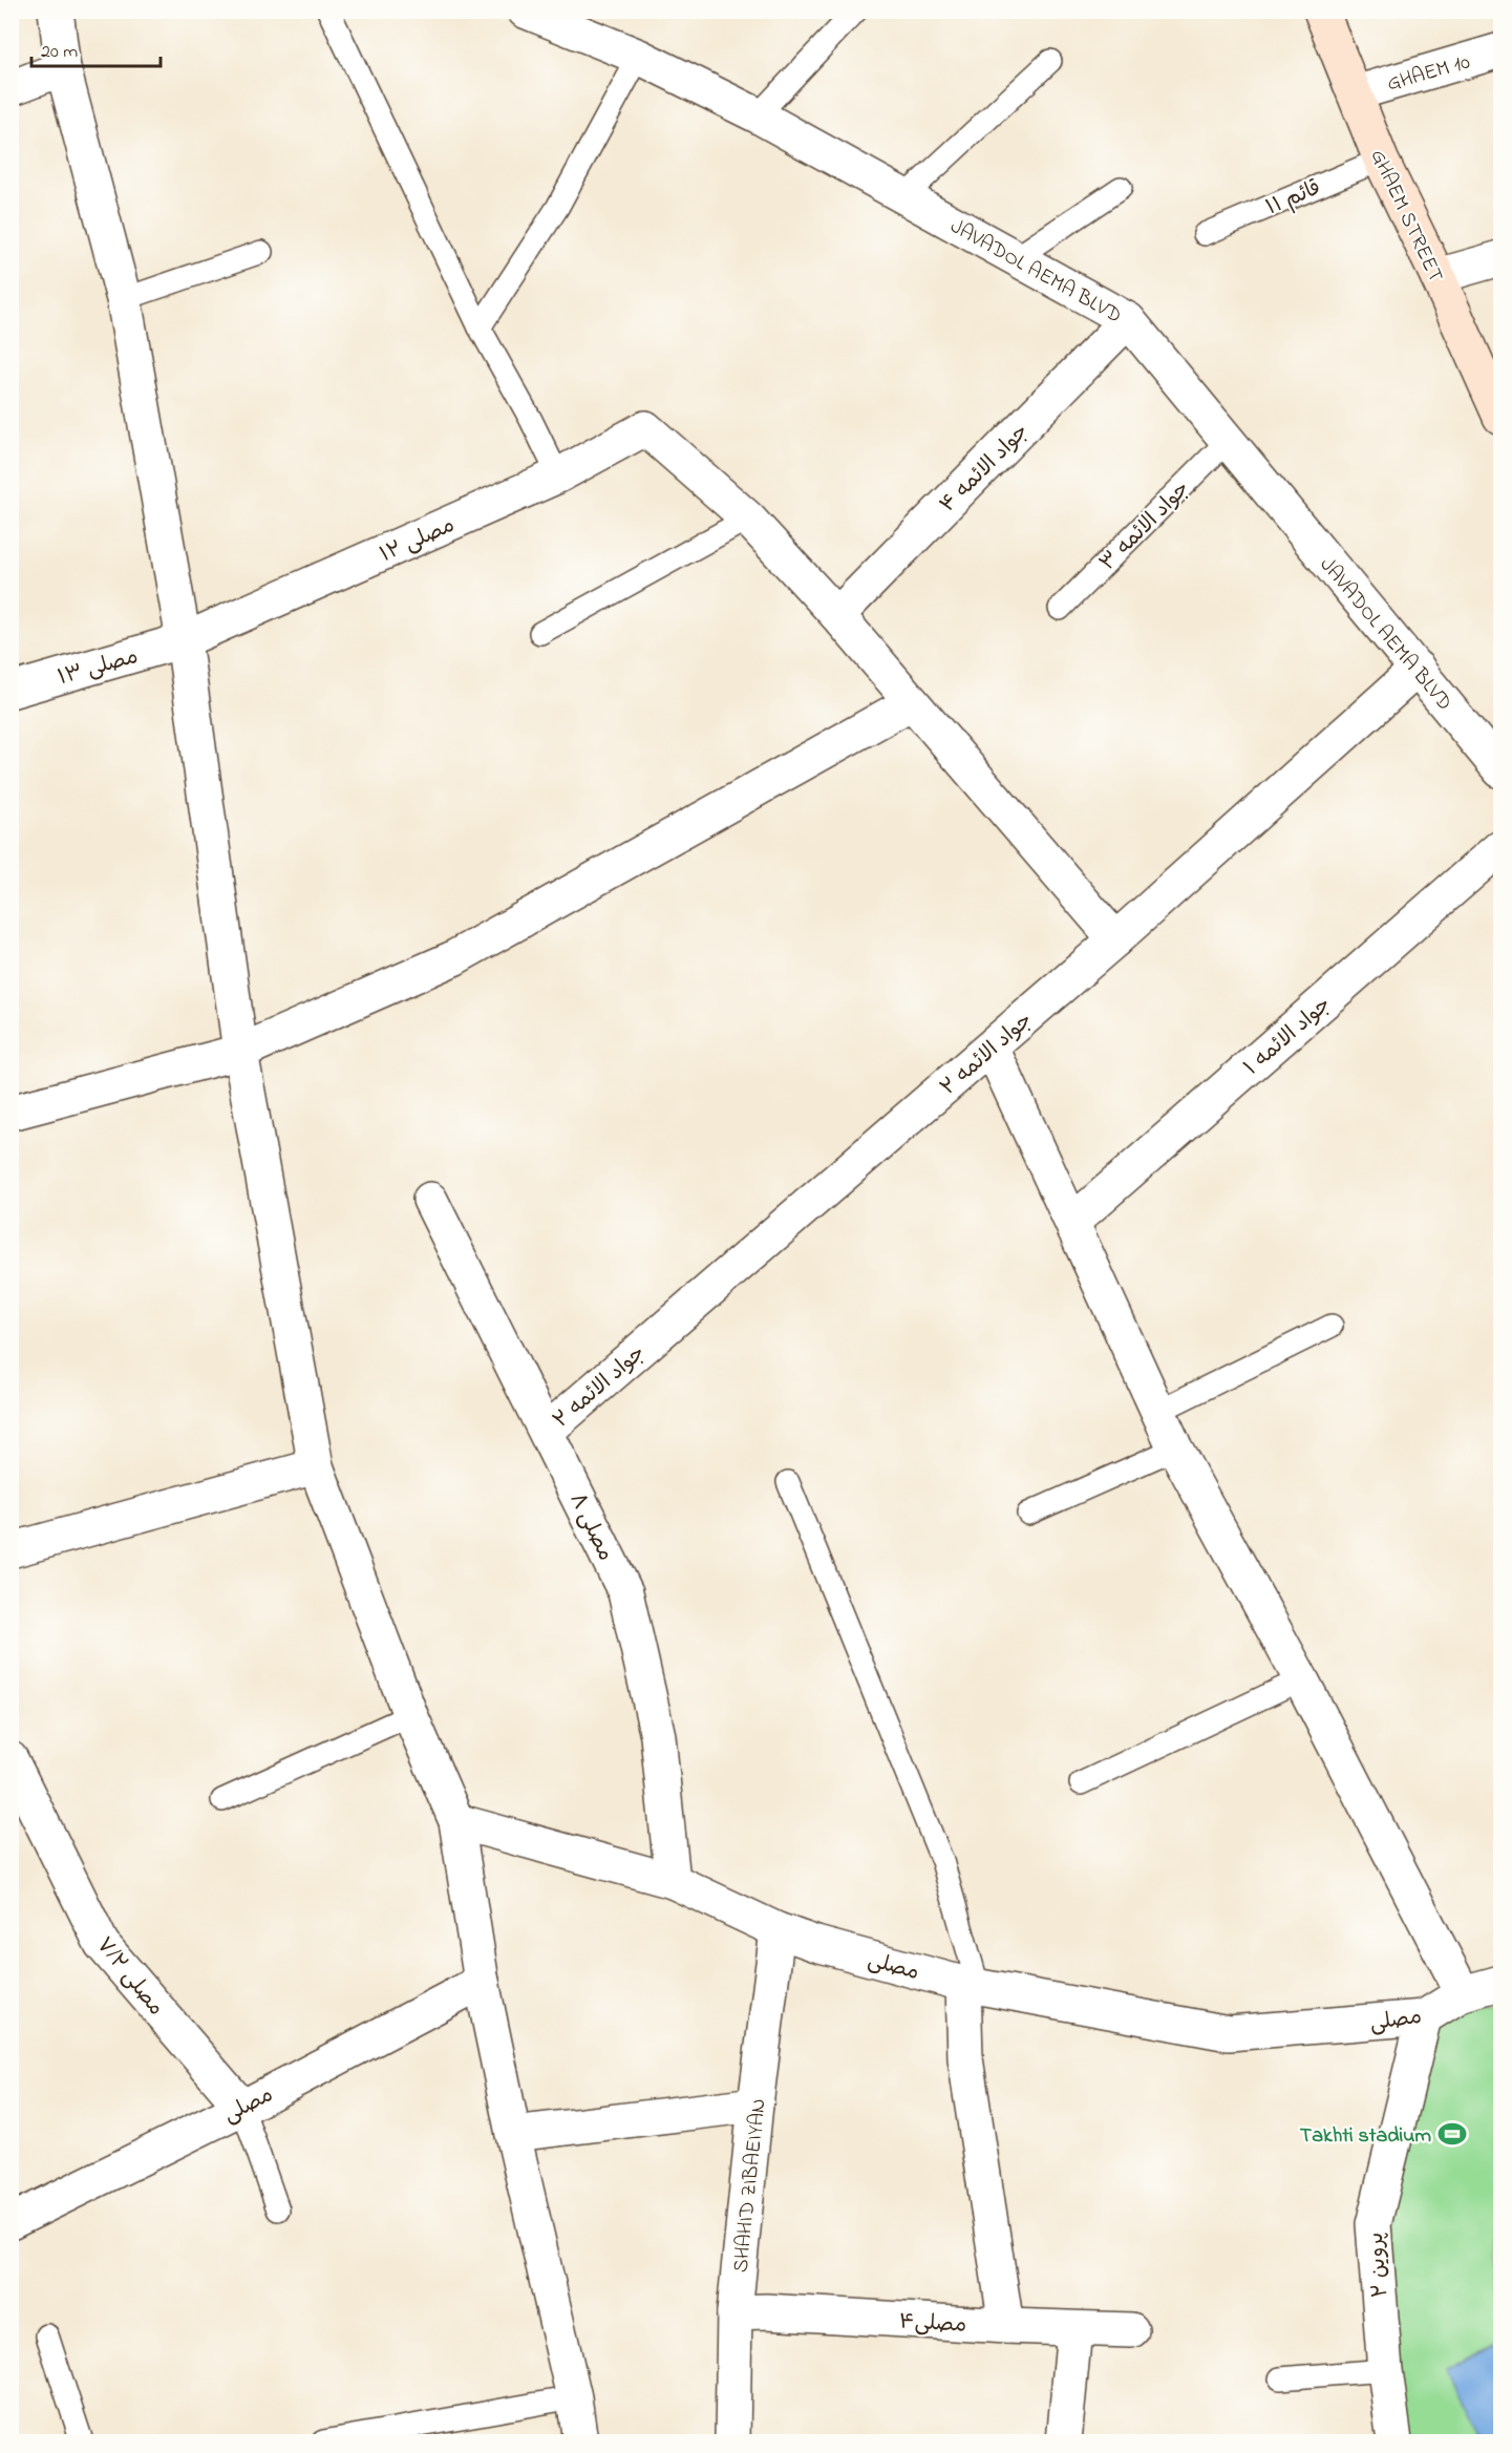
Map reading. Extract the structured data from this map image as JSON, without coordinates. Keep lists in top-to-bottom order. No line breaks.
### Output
{"streets":{"street":["GHAEM 10","GHAEM STREET","JAVADOL AEMA BLVD","جواد الائمه ۴","مصلی ۱۲","مصلی ۱۳","جواد الائمه ۱","جواد الائمه ۲","مصلی ۸","مصلی","مصلی ۷/۲","SHAHID ZIBAEIYAN","پروین ۲","مصلی۴"],"lane":["قائم ۱۱","جواد الائمه ۳"]},"crossings":[["GHAEM 10","GHAEM STREET"],["قائم ۱۱","GHAEM STREET"],["JAVADOL AEMA BLVD","جواد الائمه ۴"],["JAVADOL AEMA BLVD","جواد الائمه ۳"],["JAVADOL AEMA BLVD","جواد الائمه ۲"],["مصلی ۱۲","مصلی ۱۳"],["جواد الائمه ۲","مصلی ۸"],["مصلی ۸","مصلی"],["مصلی","مصلی ۷/۲"],["مصلی","SHAHID ZIBAEIYAN"],["مصلی","پروین ۲"],["SHAHID ZIBAEIYAN","مصلی۴"]],"places":{"sports":["Takhti stadium"]},"scale_bar":"20 m"}
